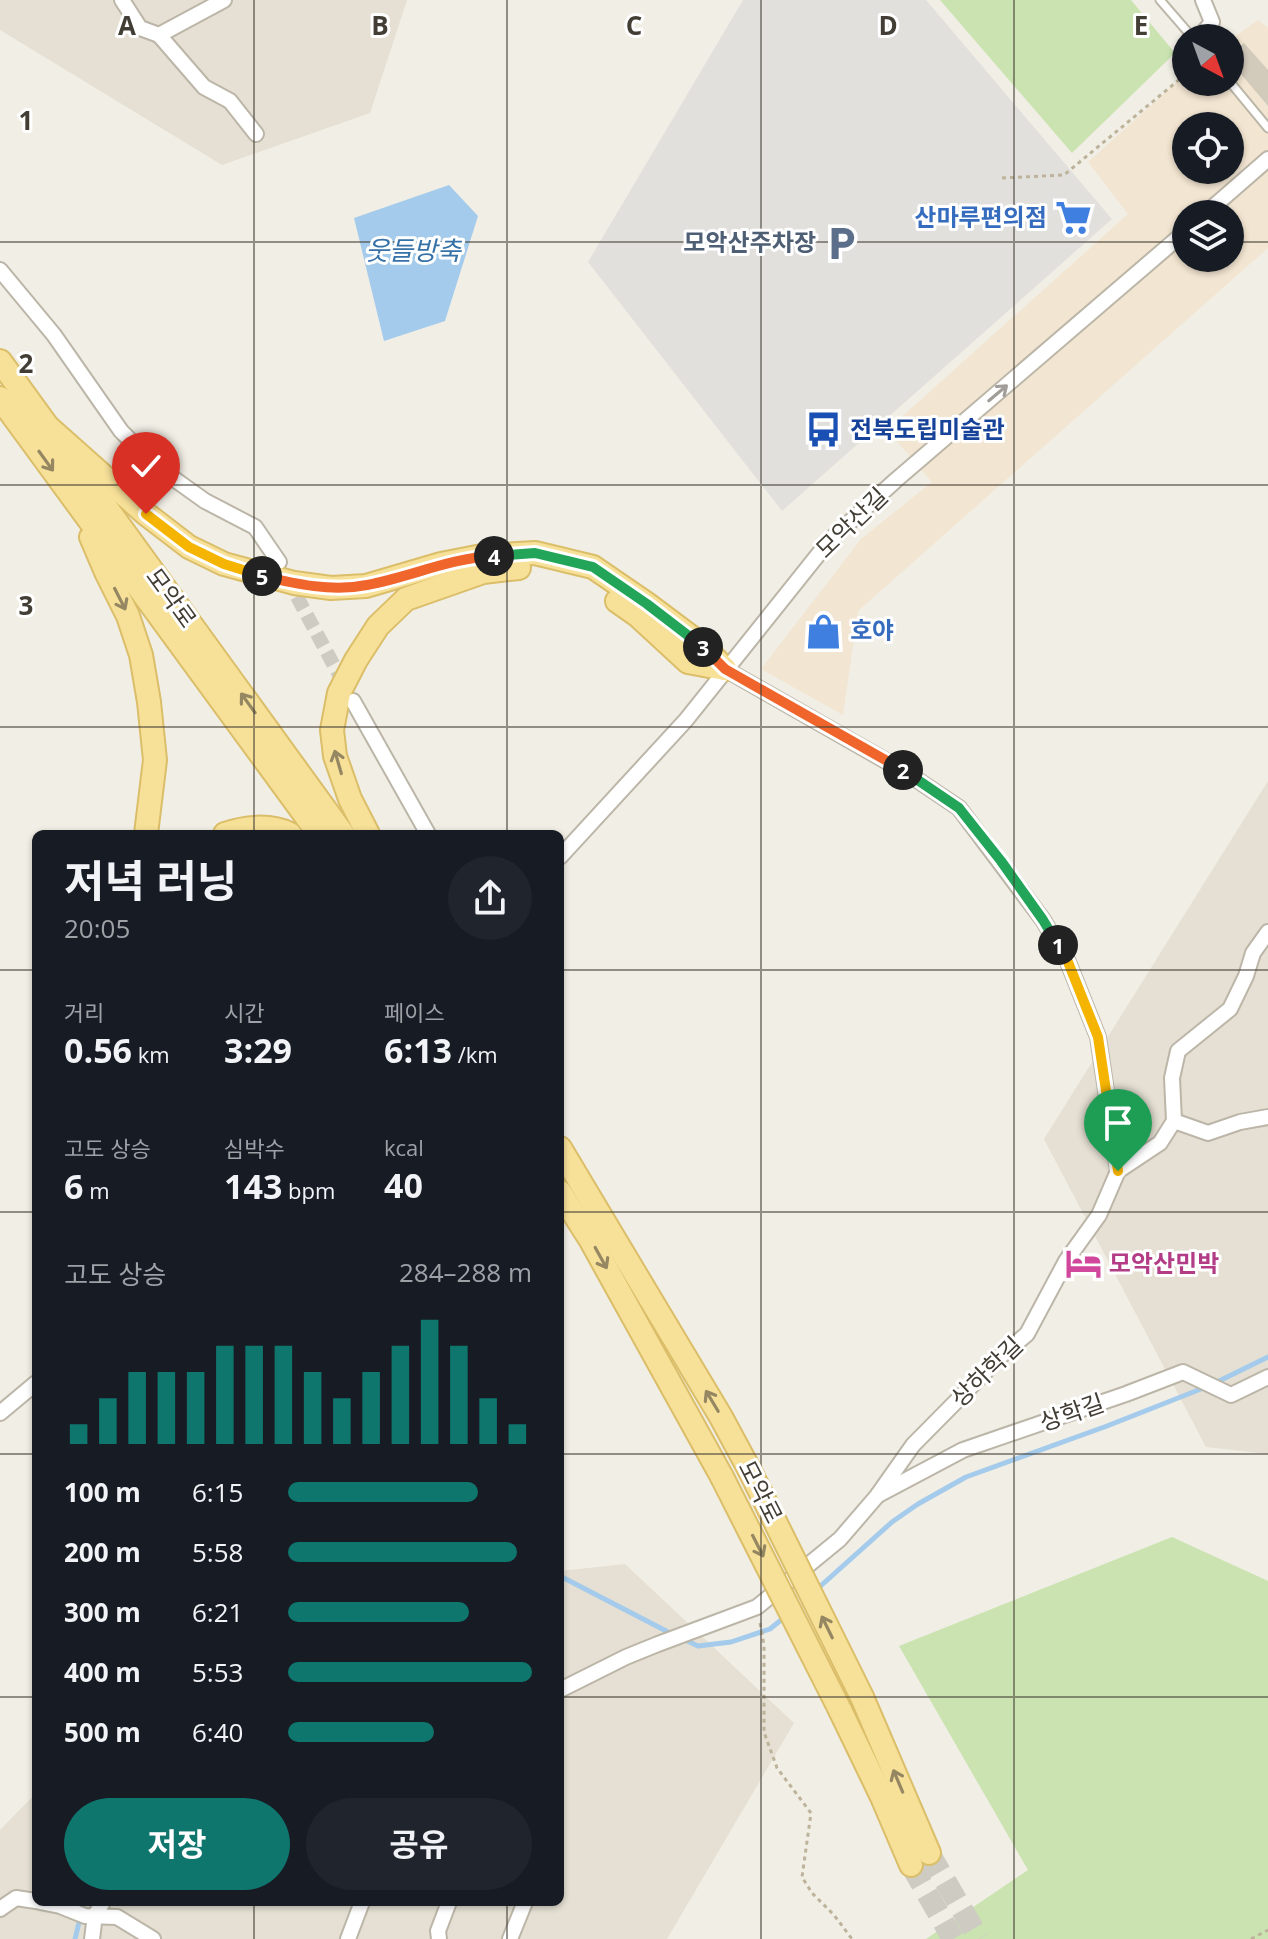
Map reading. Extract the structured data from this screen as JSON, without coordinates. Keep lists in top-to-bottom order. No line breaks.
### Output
{"streets":{"main road":["모악로"],"street":["모악산길","상하학길","상학길"]},"crossings":[["상하학길","상학길"]],"one_way":["모악산길"],"water":["웃들방축"],"places":{"supermarket":["산마루편의점"],"parking":["모악산주차장"],"bus stop":["전북도립미술관"],"shop":["호야"],"hotel":["모악산민박"]},"north":"bottom right","page":{"pins":["4","5","3","2","1"],"heading":["저녁 러닝","20:05"],"stats":[["거리","0.56 km"],["시간","3:29"],["페이스","6:13 /km"],["고도 상승","6 m"],["심박수","143 bpm"],["kcal","40"]],"chart":["고도 상승","284–288 m"],"list":[{"name":"100 m","note":"6:15"},{"name":"200 m","note":"5:58"},{"name":"300 m","note":"6:21"},{"name":"400 m","note":"5:53"},{"name":"500 m","note":"6:40"}],"buttons":["저장","공유"]},"grid":{"columns":["A","B","C","D","E"],"rows":["1","2","3"]}}
